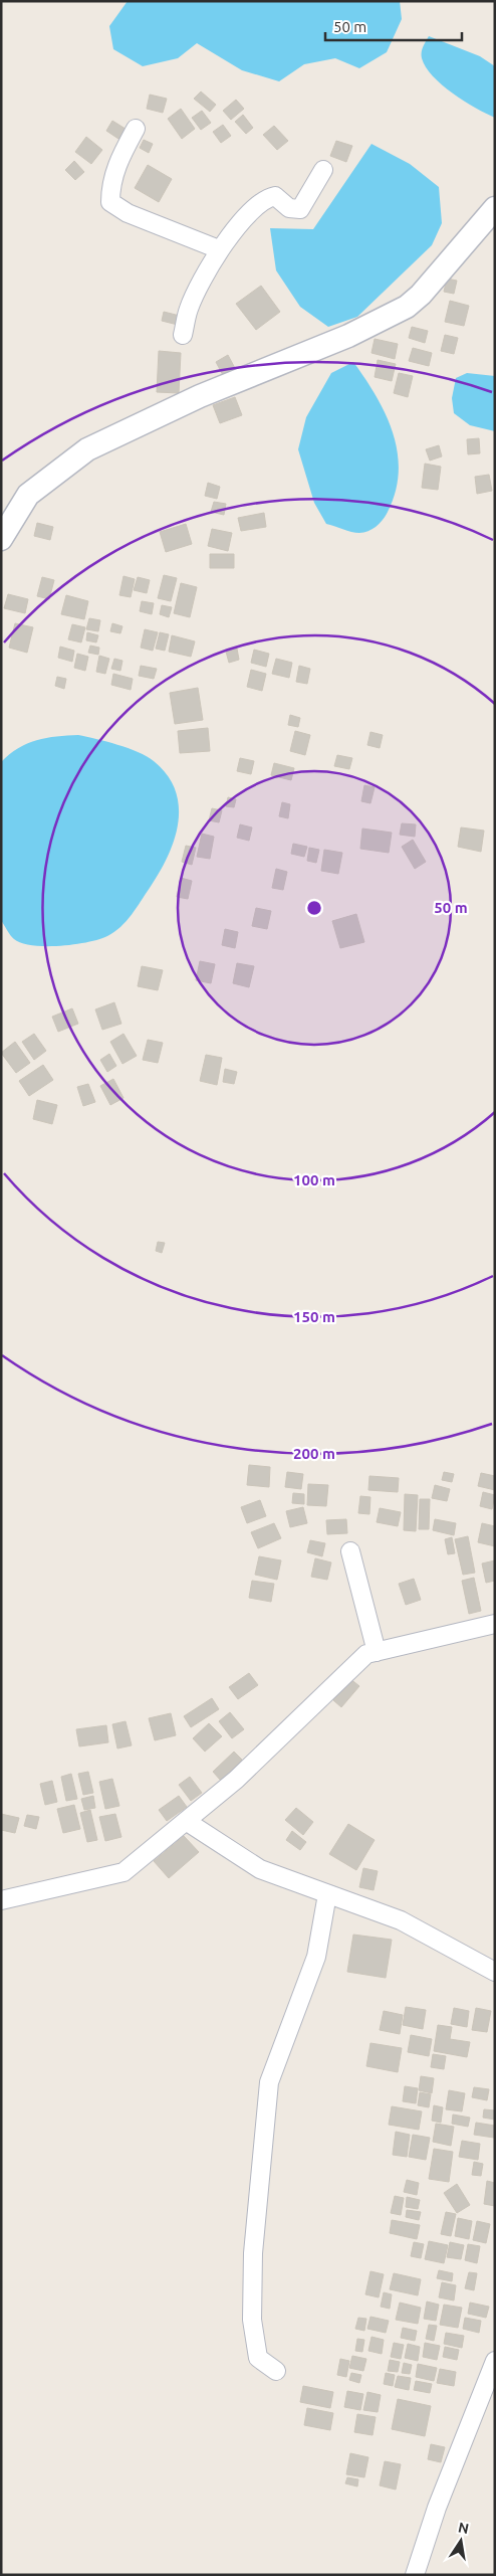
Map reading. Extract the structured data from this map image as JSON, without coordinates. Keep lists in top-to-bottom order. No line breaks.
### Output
{"scale_bar":"50 m","north":"top","rings":["50 m","100 m","150 m","200 m"]}
